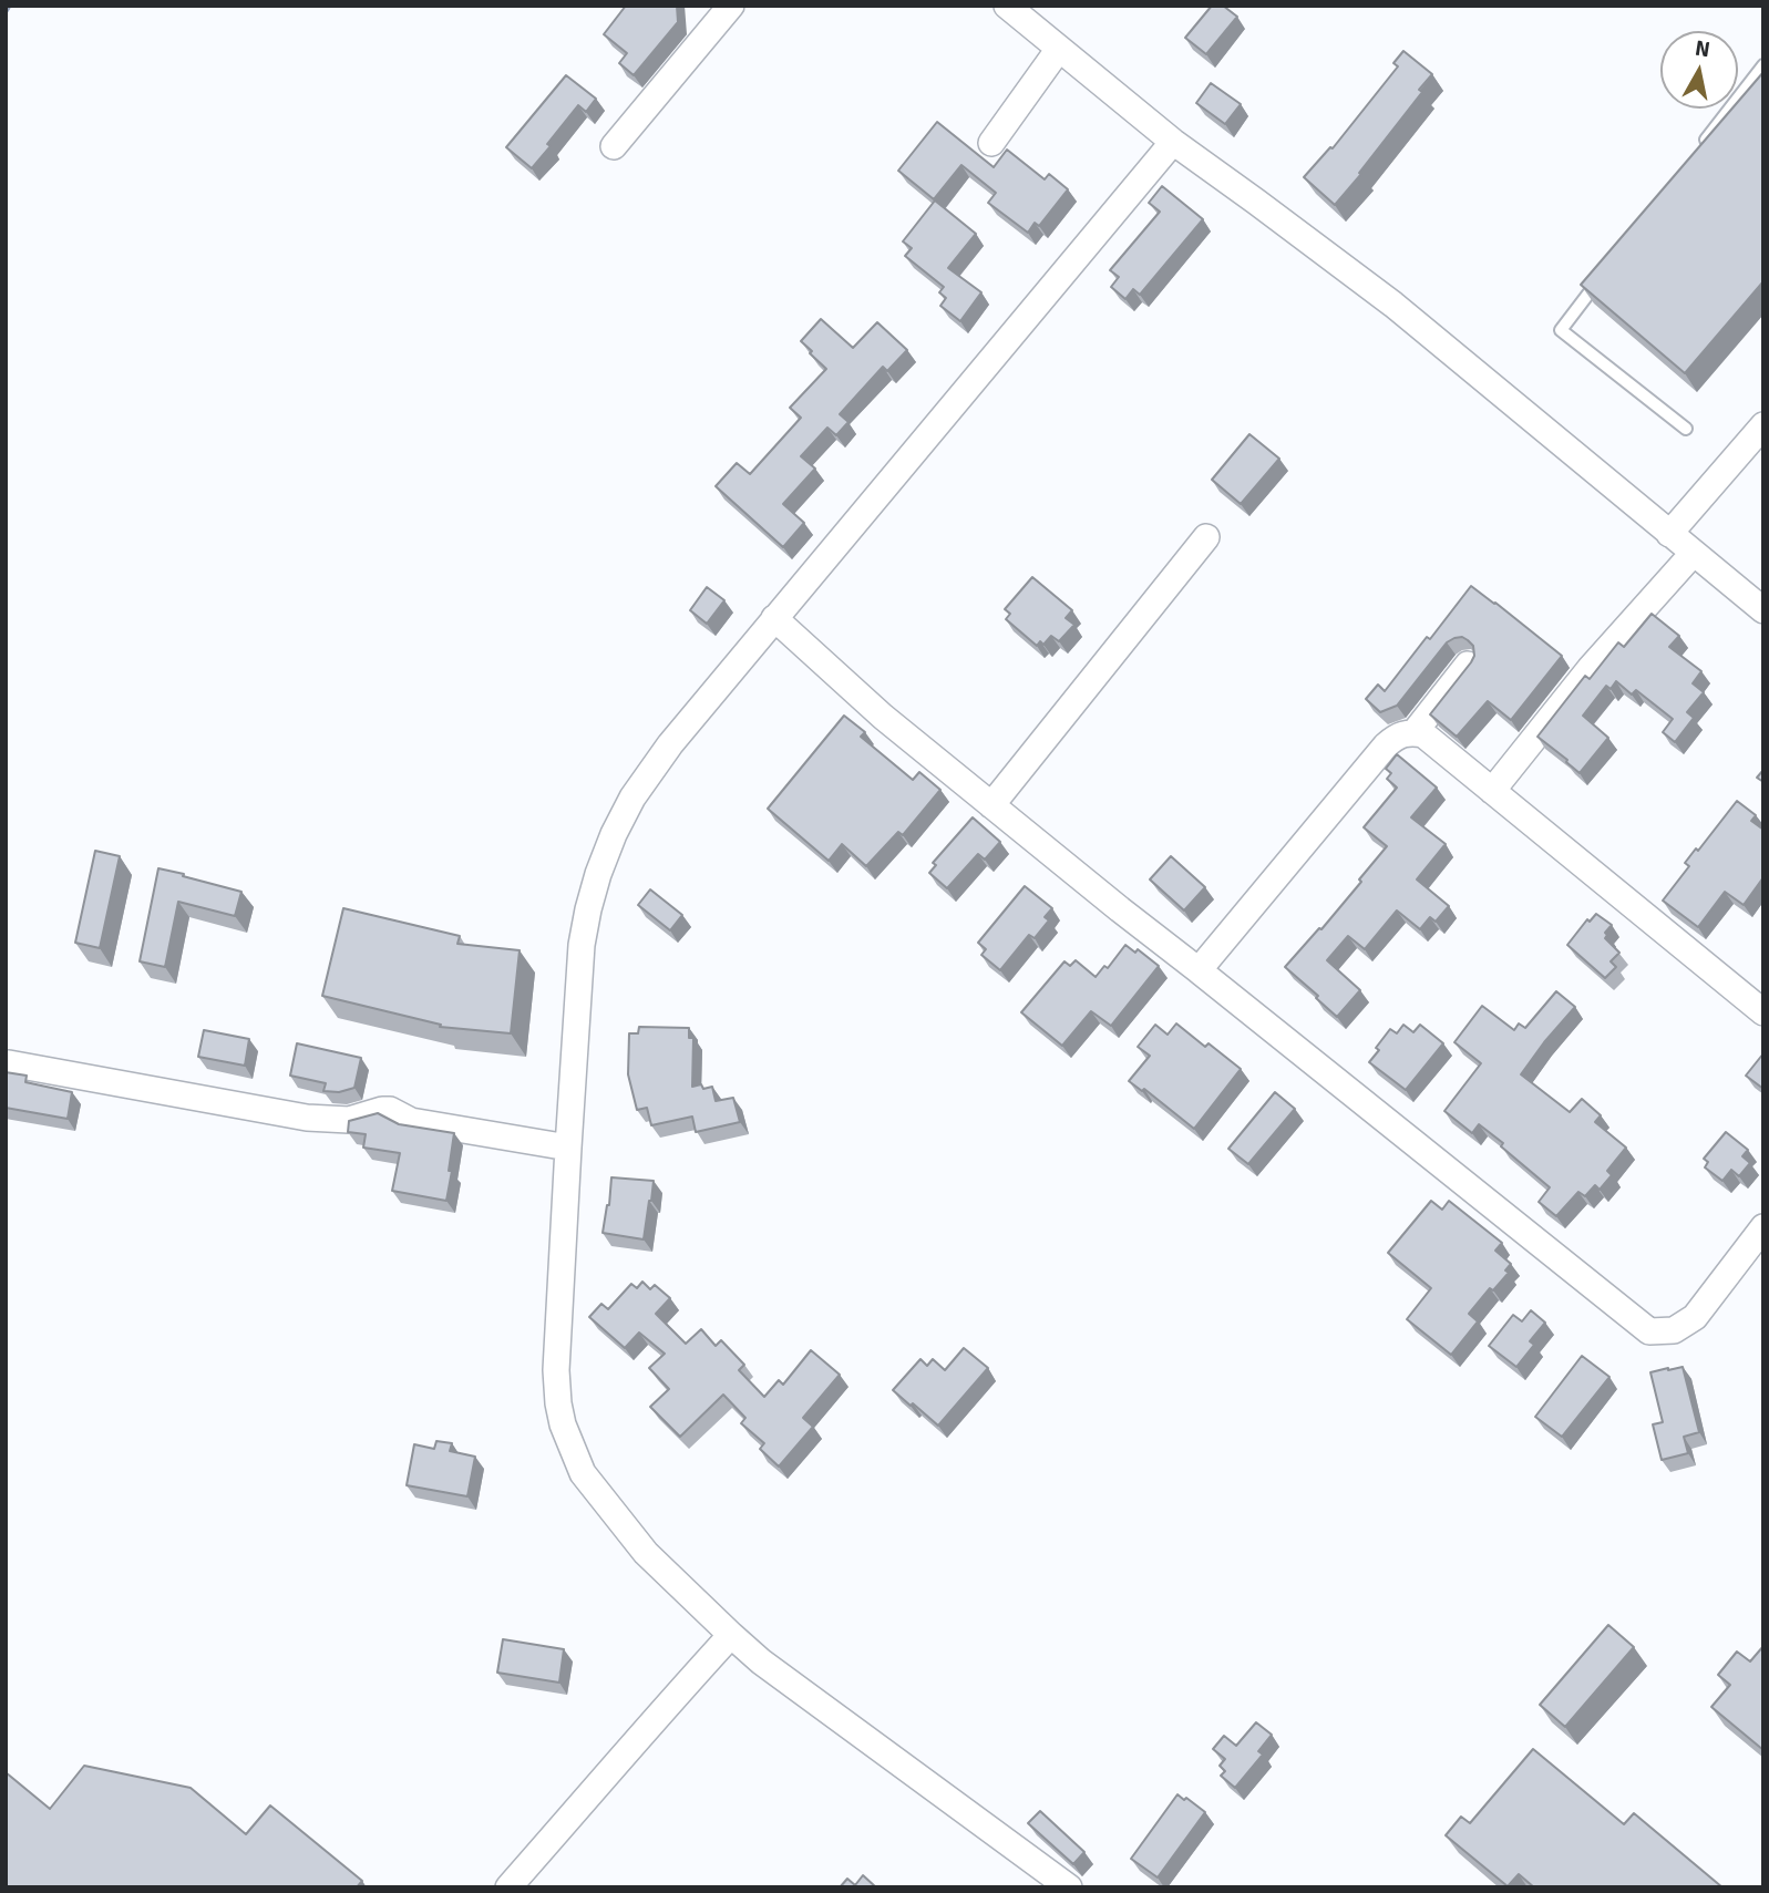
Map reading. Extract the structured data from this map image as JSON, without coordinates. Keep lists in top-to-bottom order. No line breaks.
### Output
{"north":"top"}
